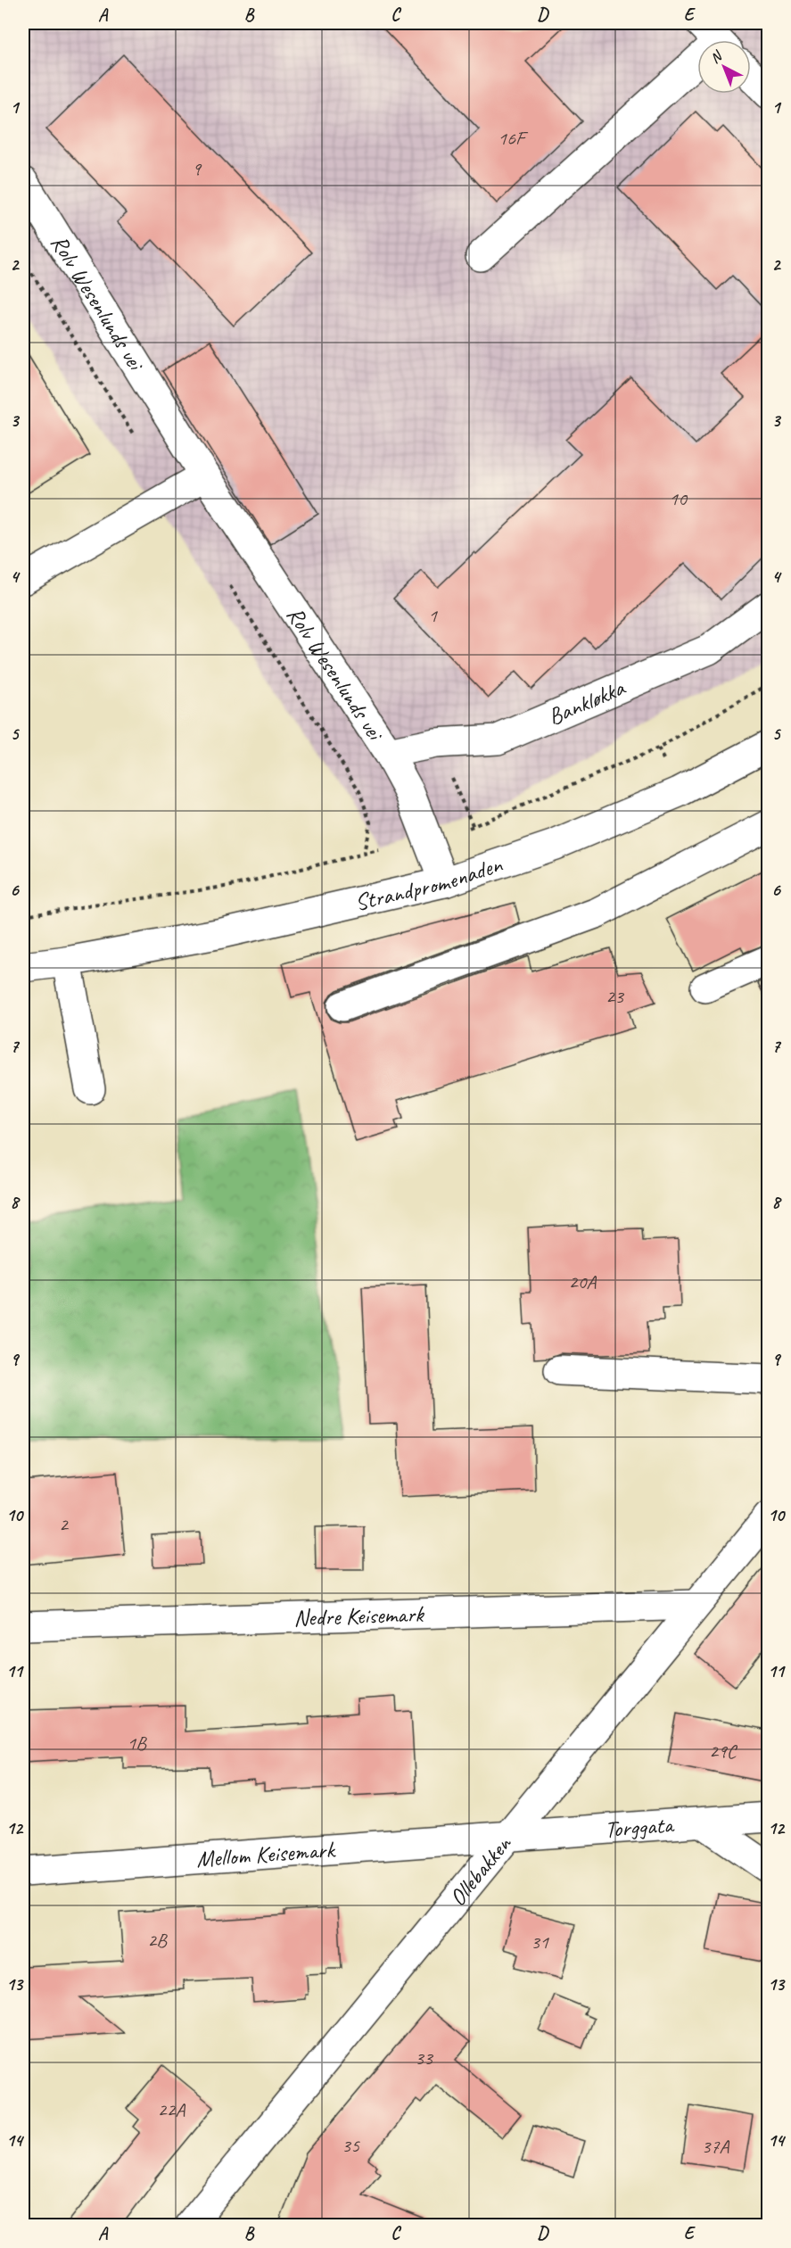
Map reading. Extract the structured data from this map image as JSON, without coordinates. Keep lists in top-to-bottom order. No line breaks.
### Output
{"streets":{"street":["Rolv Wesenlunds vei","Bankløkka","Strandpromenaden","Nedre Keisemark","Torggata","Mellom Keisemark","Ollebakken"]},"crossings":[["Rolv Wesenlunds vei","Bankløkka"],["Rolv Wesenlunds vei","Strandpromenaden"],["Nedre Keisemark","Ollebakken"],["Torggata","Mellom Keisemark"],["Torggata","Ollebakken"],["Mellom Keisemark","Ollebakken"]],"house_numbers":["16F","9","10","1","23","20A","2","1B","29C","2B","31","33","22A","35","37A"],"north":"top left","grid":{"columns":["A","B","C","D","E"],"rows":["1","2","3","4","5","6","7","8","9","10","11","12","13","14"]}}
